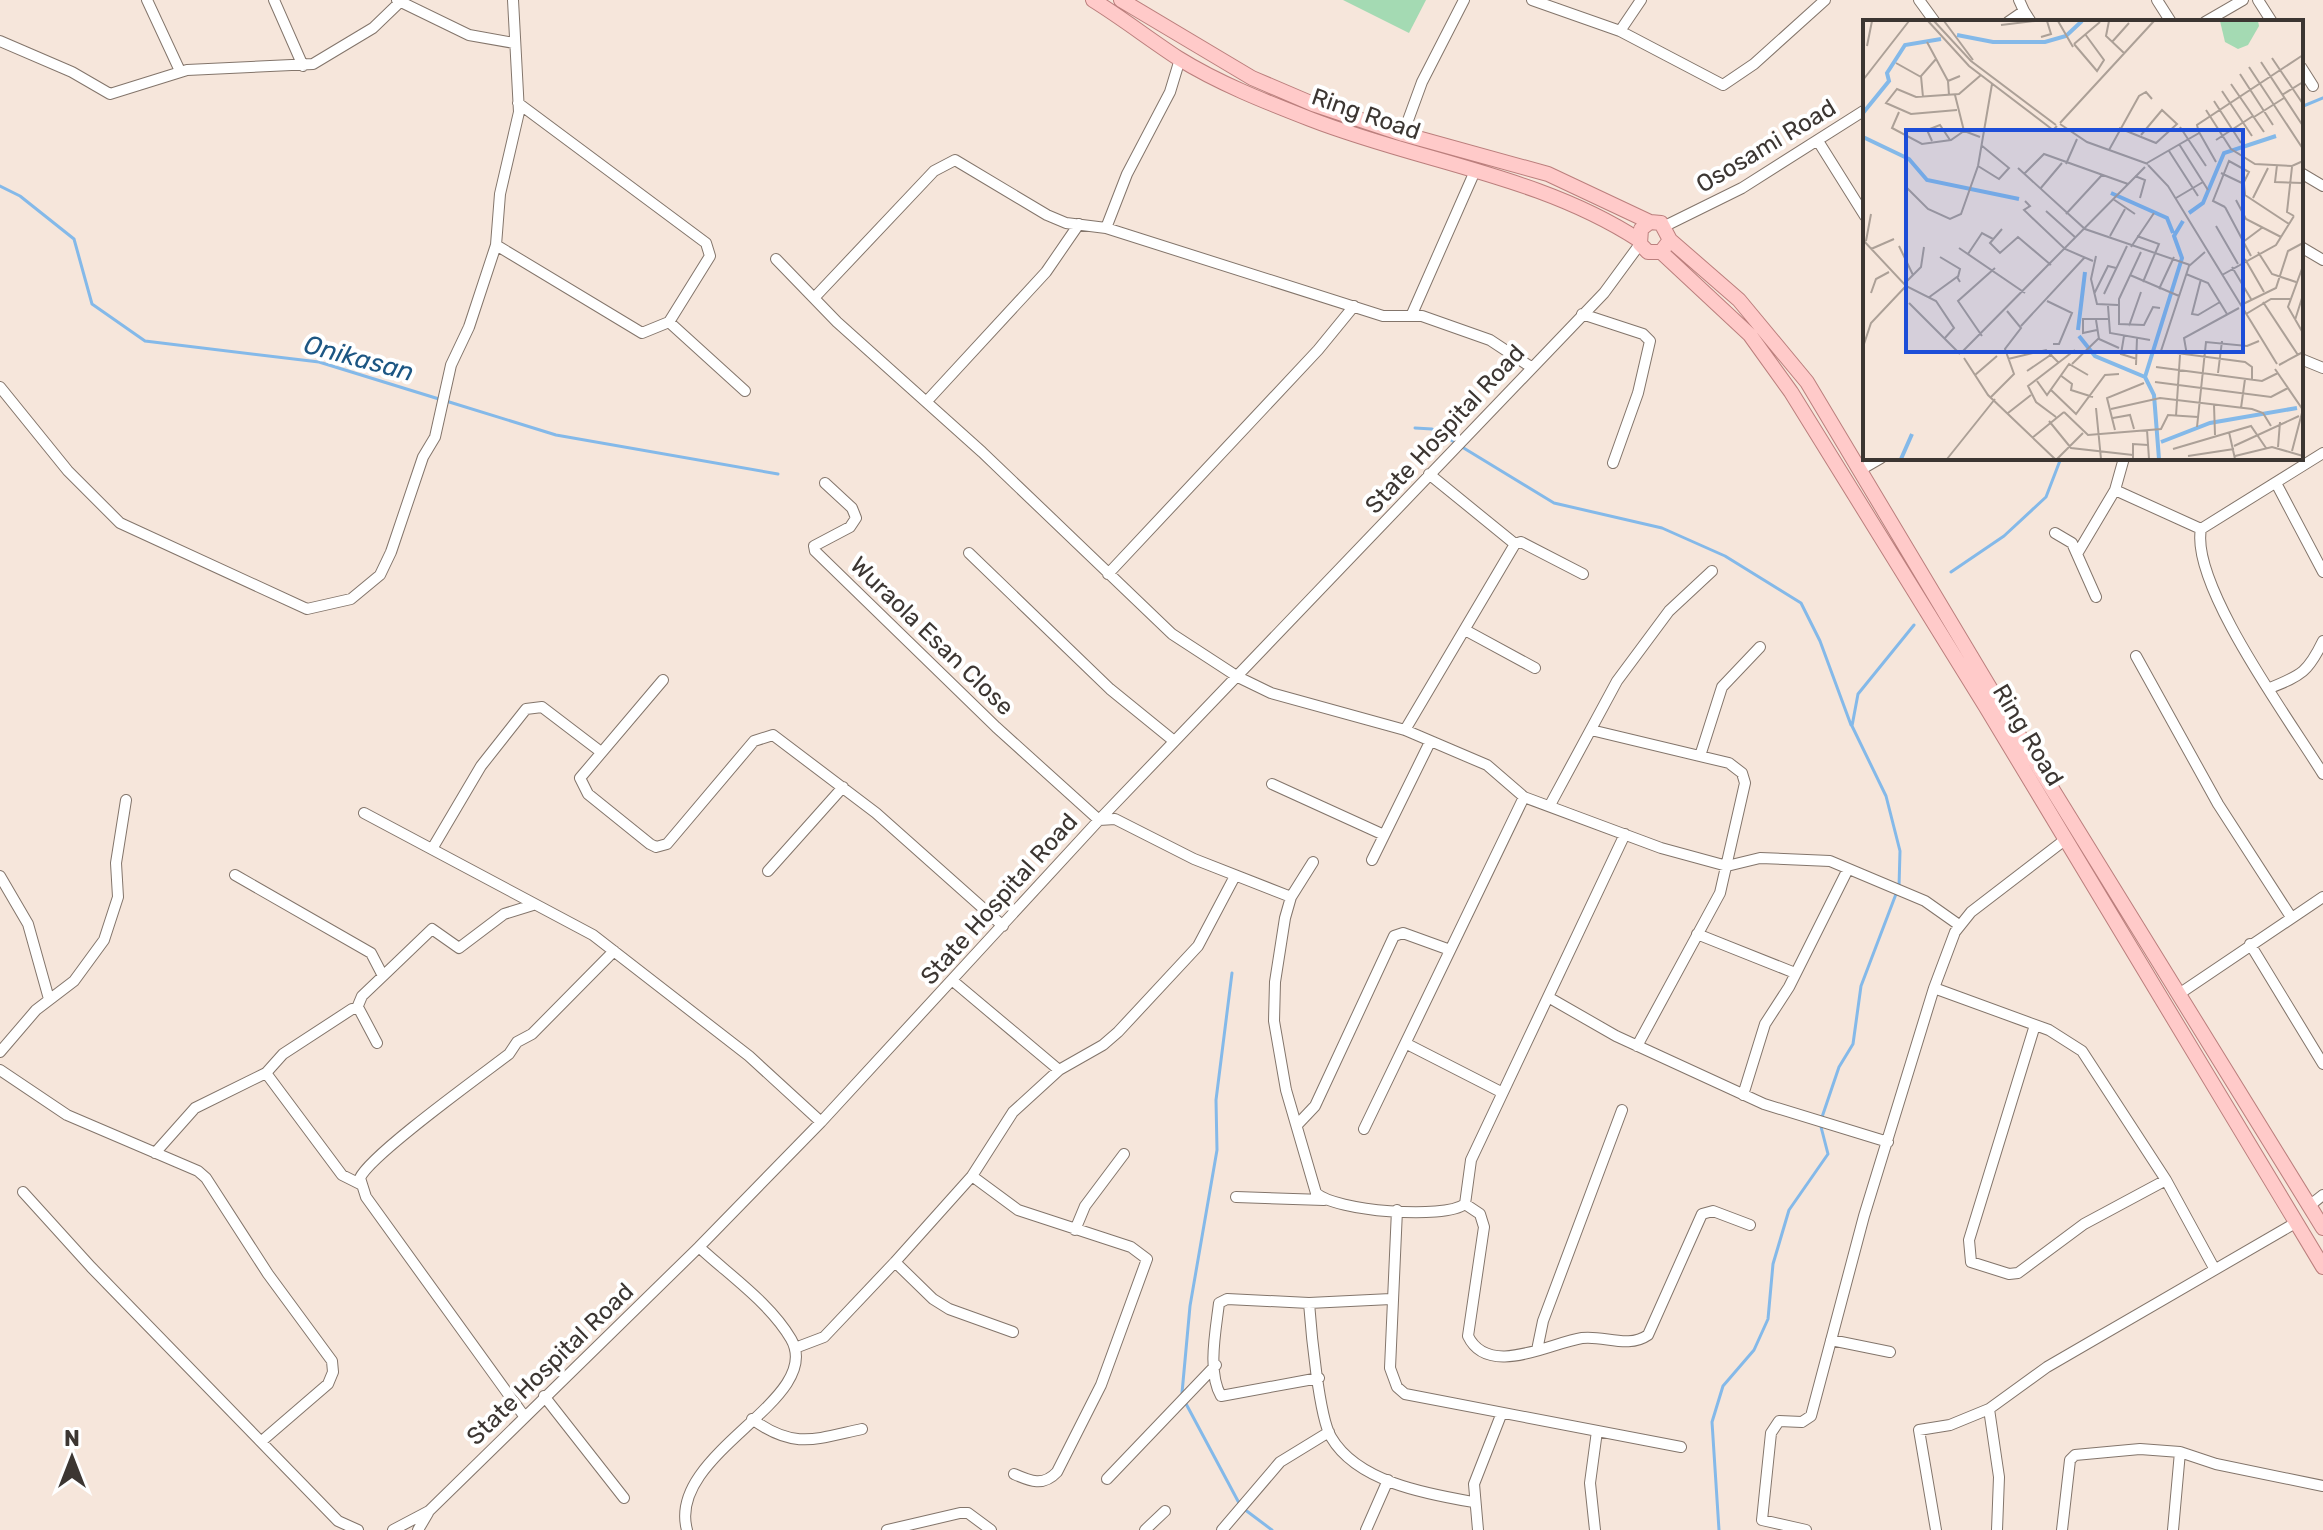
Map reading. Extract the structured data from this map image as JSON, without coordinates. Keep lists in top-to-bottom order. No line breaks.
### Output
{"streets":{"main road":["Ring Road"],"street":["Ososami Road","State Hospital Road","Wuraola Esan Close"]},"crossings":[["Ring Road","Ososami Road"],["Ring Road","State Hospital Road"],["Ososami Road","State Hospital Road"],["State Hospital Road","Wuraola Esan Close"]],"water":["Onikasan"],"north":"top"}
